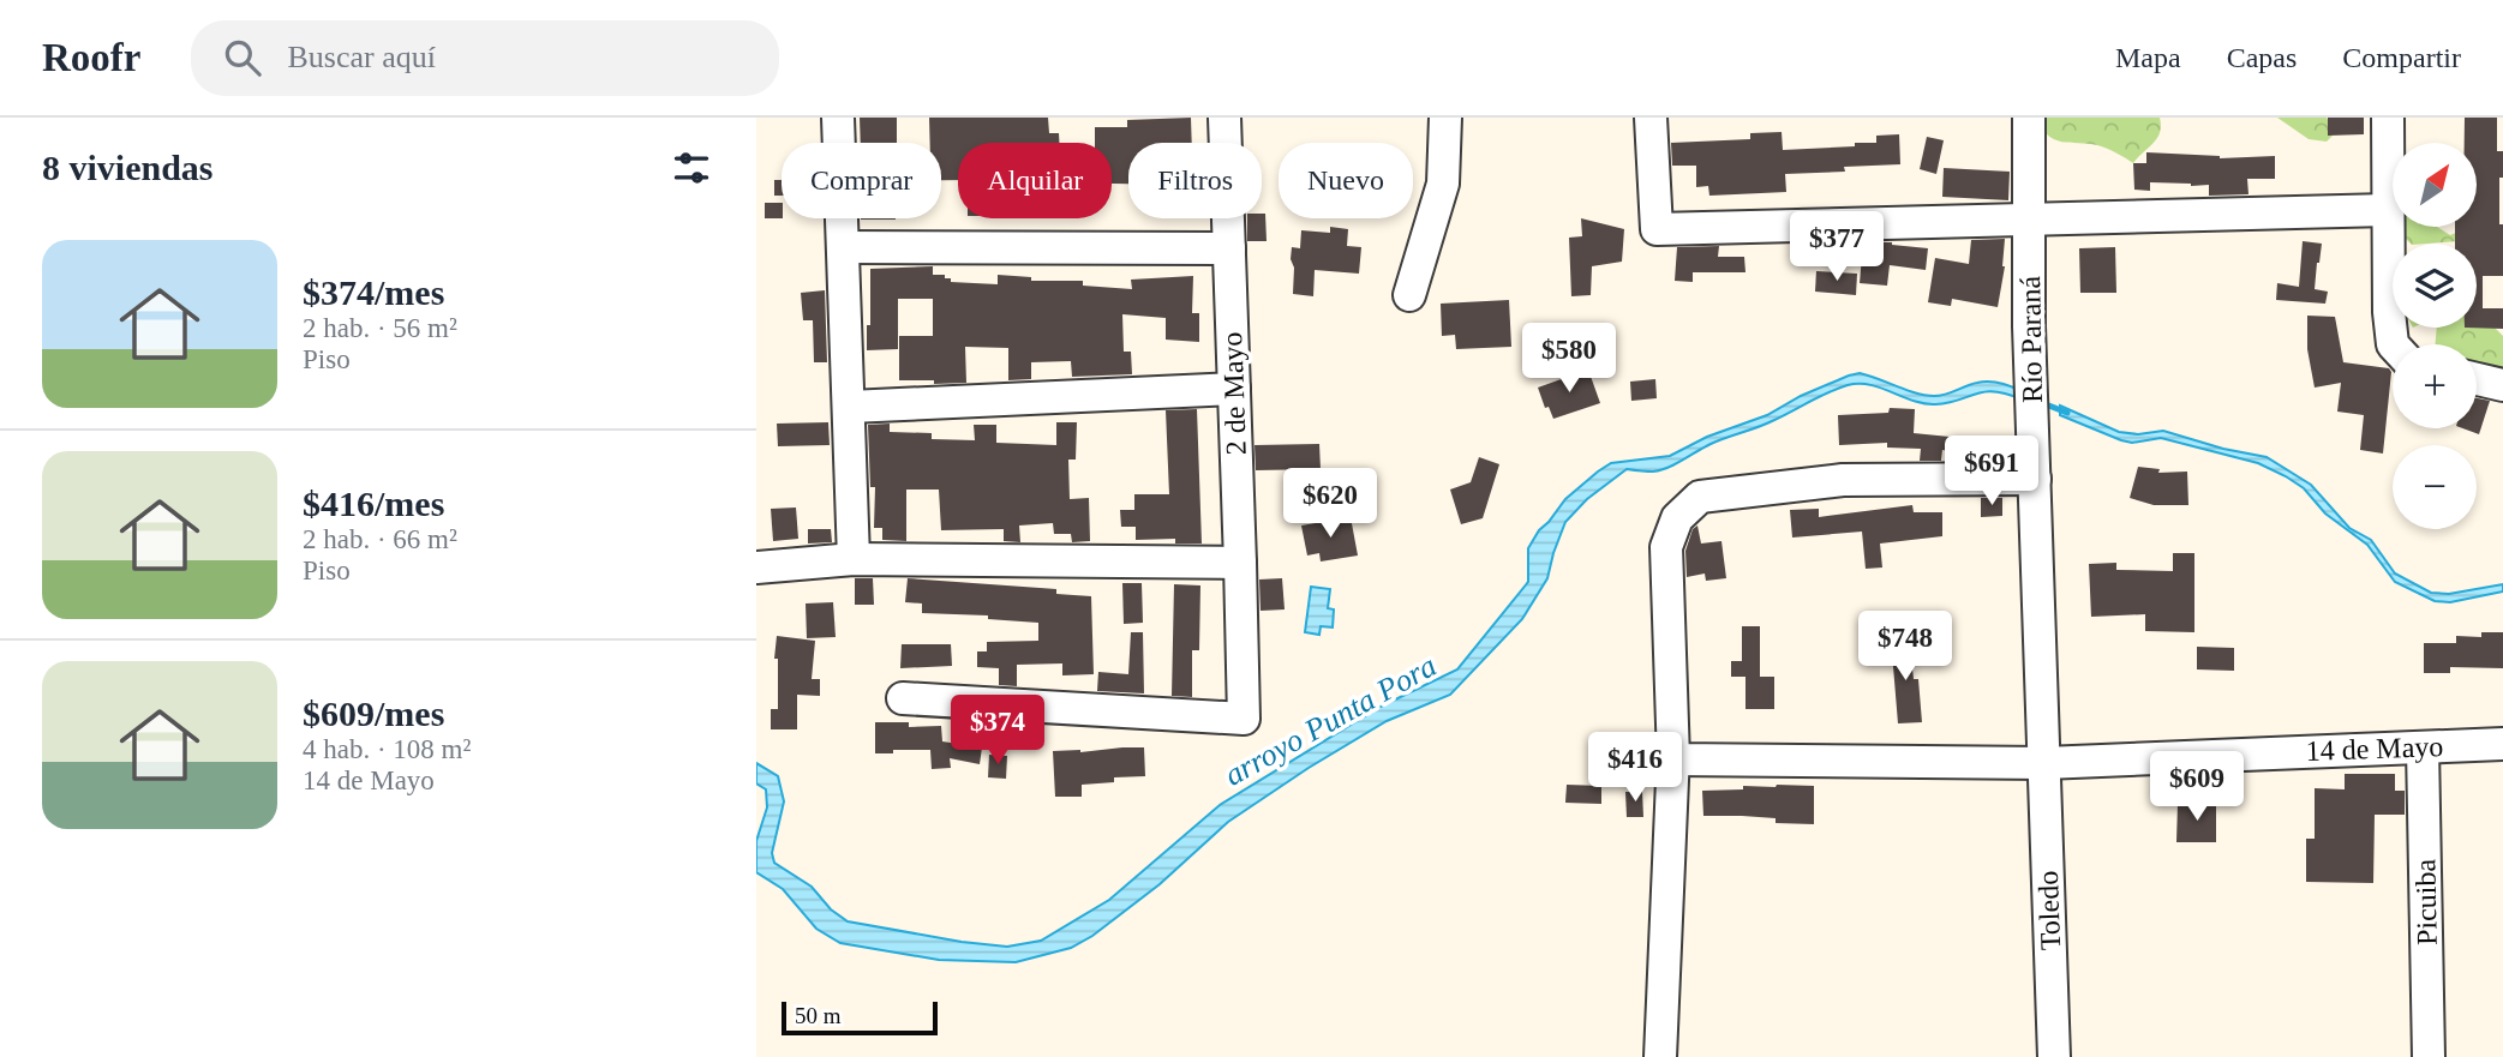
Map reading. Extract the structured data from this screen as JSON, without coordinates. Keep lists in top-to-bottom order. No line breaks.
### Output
{"streets":{"street":["Río Paraná","2 de Mayo","14 de Mayo","Picuiba","Toledo"]},"crossings":[["Río Paraná","14 de Mayo"],["Río Paraná","Toledo"],["14 de Mayo","Picuiba"],["14 de Mayo","Toledo"]],"water":["arroyo Punta Pora"],"scale_bar":"50 m","north":"top right","page":{"header":"Roofr","search":"Buscar aquí","nav":["Mapa","Capas","Compartir"],"heading":"8 viviendas","map_buttons":["+","−"],"chip":["Comprar","Alquilar","Filtros","Nuevo"],"price":["$377","$580","$691","$620","$748","$374","$416","$609"],"list":[{"name":"$374/mes","note":"2 hab. · 56 m² · Piso"},{"name":"$416/mes","note":"2 hab. · 66 m² · Piso"},{"name":"$609/mes","note":"4 hab. · 108 m² · 14 de Mayo"}],"scale":"50 m"}}
